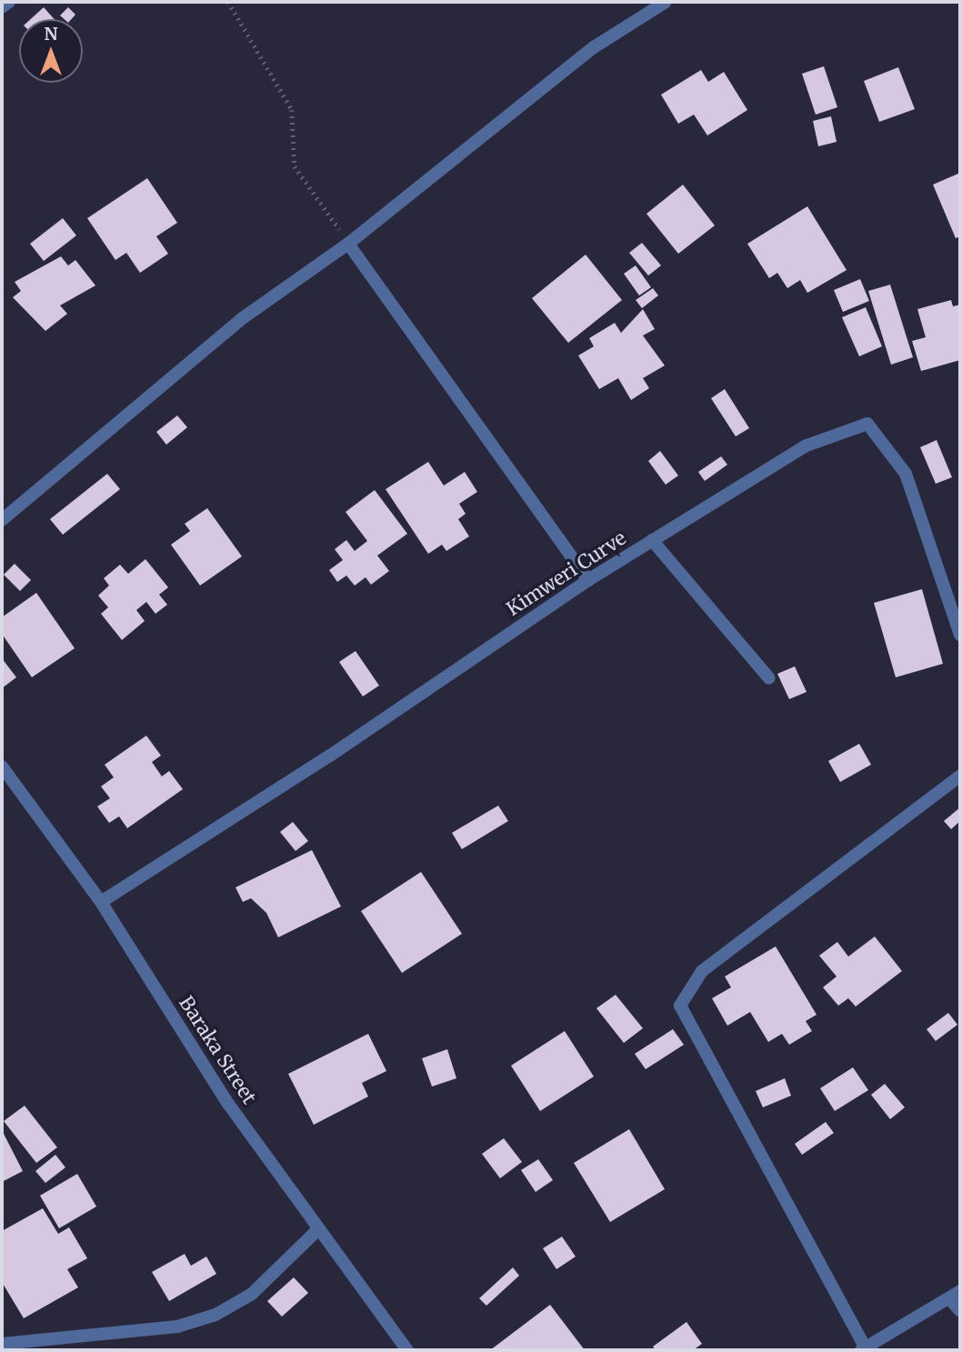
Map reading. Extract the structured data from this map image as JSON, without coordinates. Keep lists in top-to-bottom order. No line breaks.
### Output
{"streets":{"street":["Kimweri Curve","Baraka Street"]},"crossings":[["Kimweri Curve","Baraka Street"]],"north":"top"}
